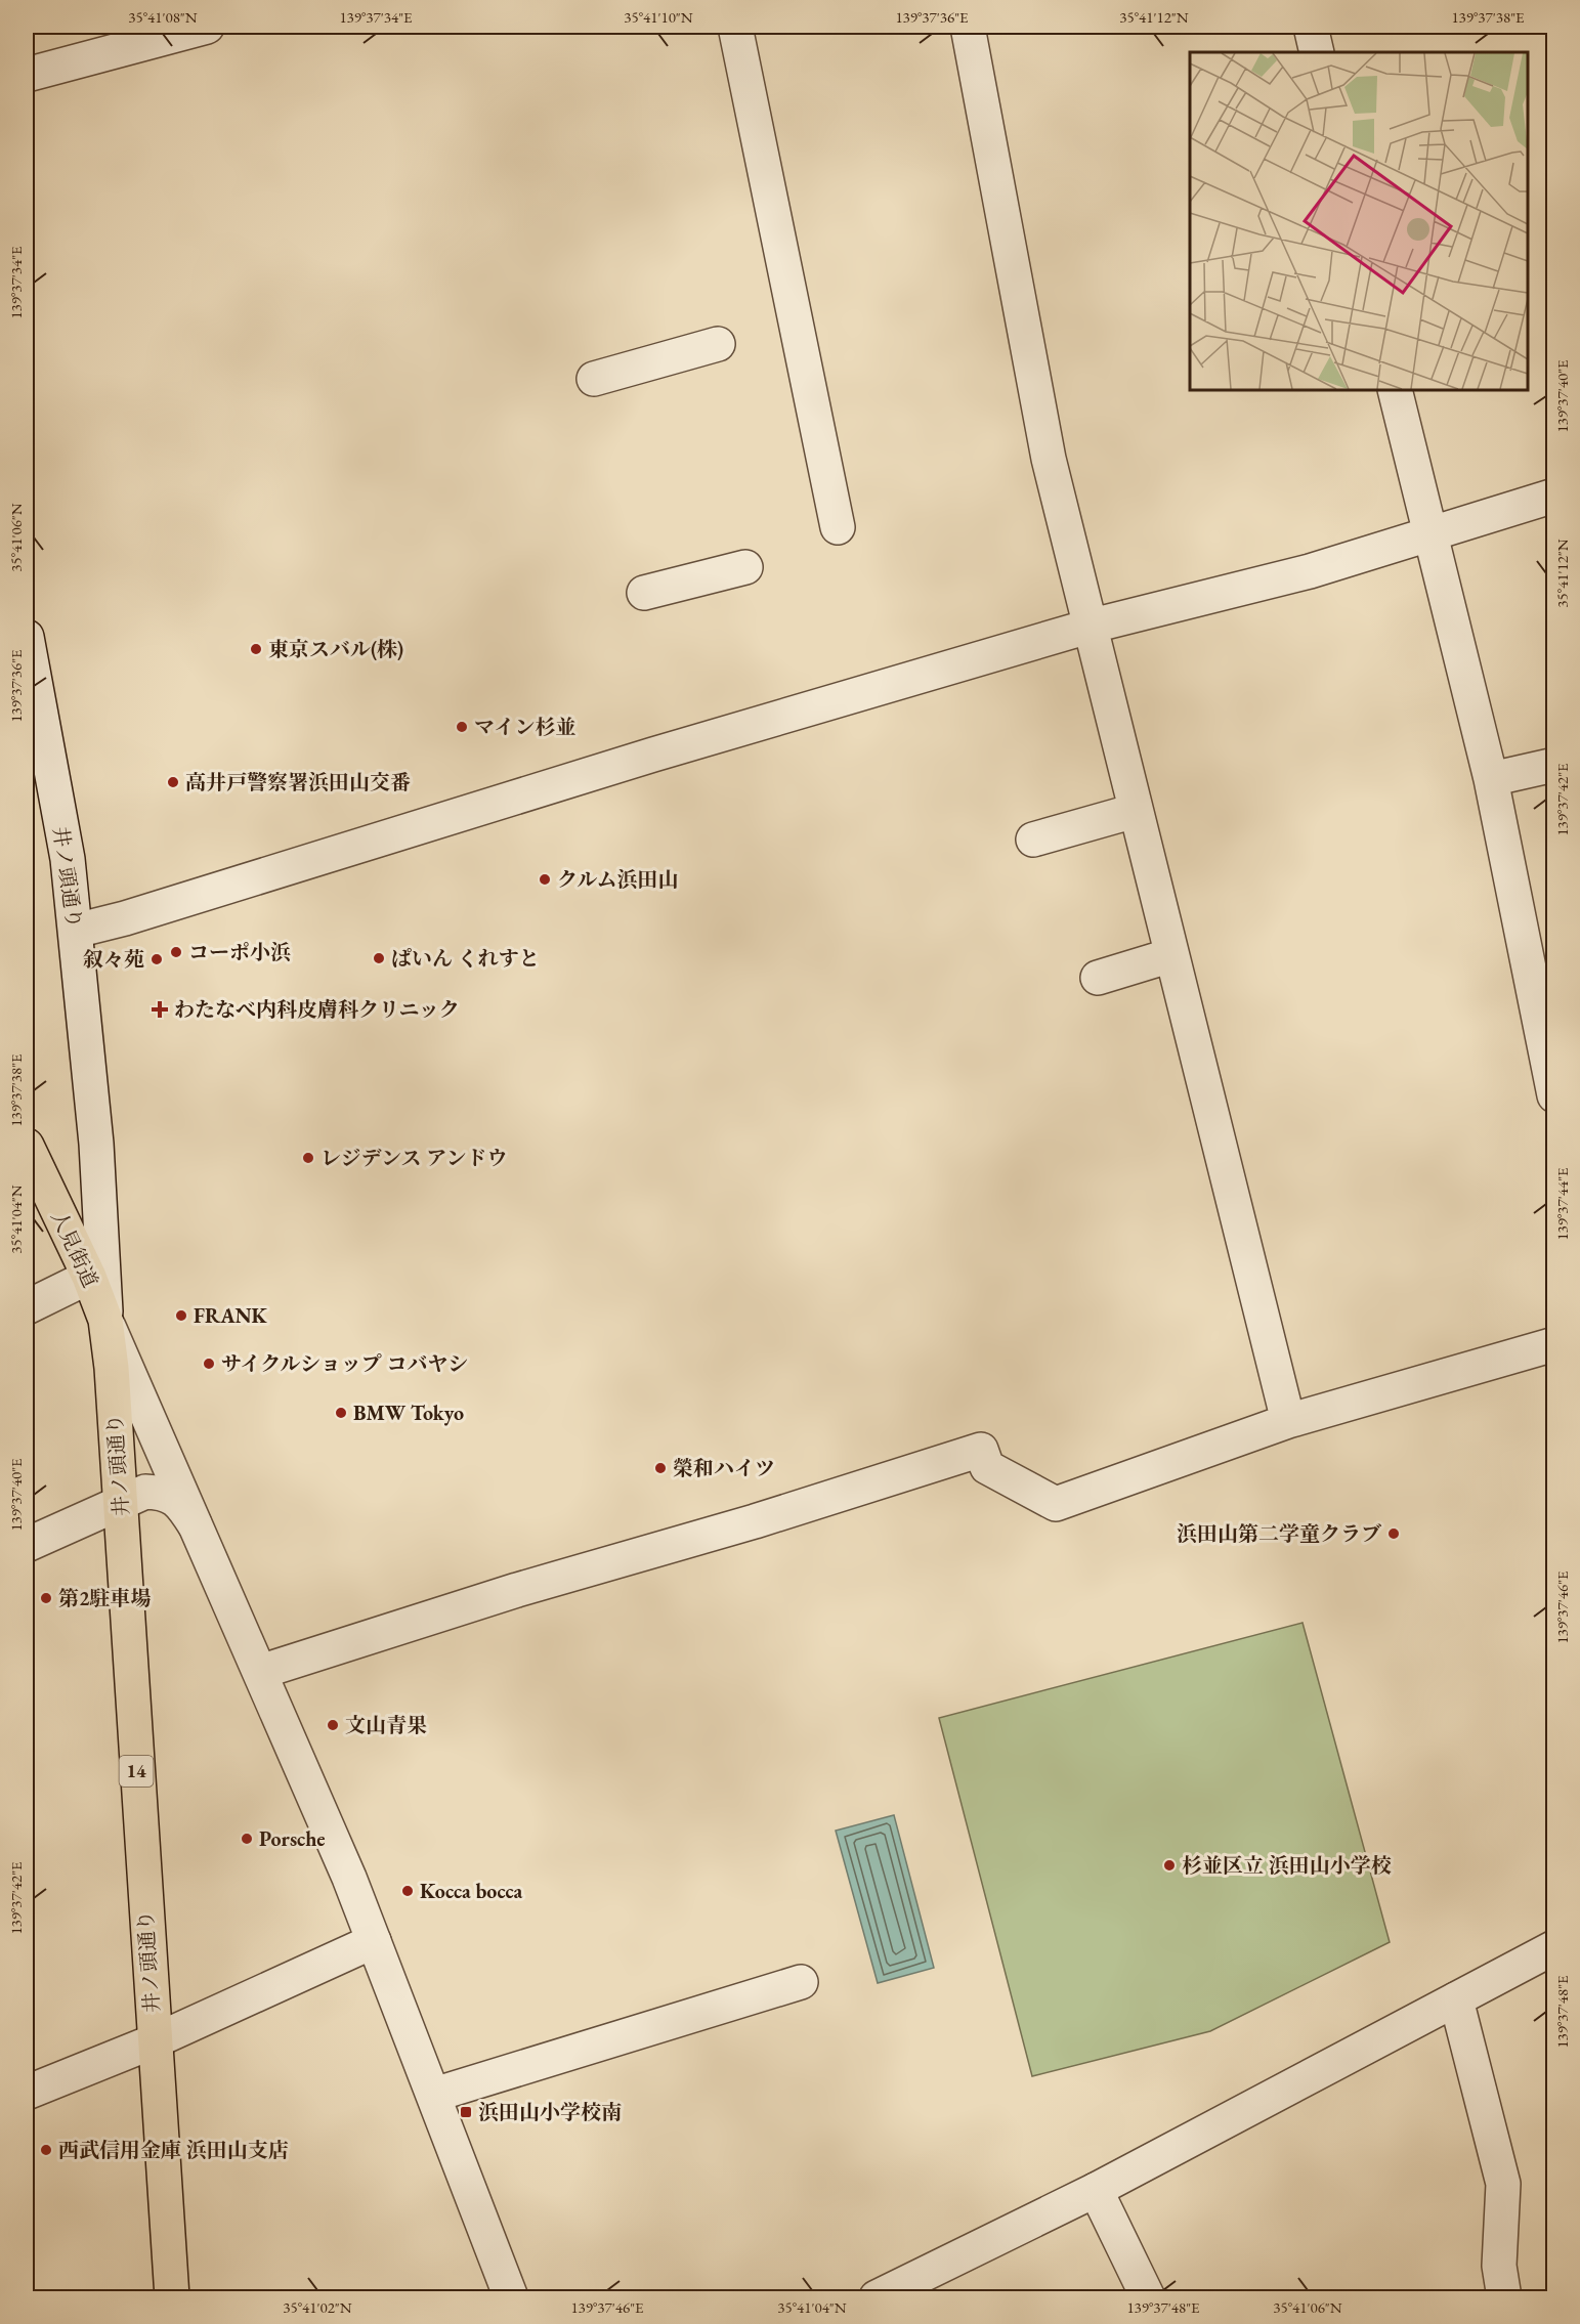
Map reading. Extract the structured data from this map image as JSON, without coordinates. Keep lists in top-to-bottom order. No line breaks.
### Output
{"streets":{"main road":["井ノ頭通り","人見街道","14"]},"crossings":[["井ノ頭通り","人見街道"]],"places":{"other":["東京スバル(株)","マイン杉並","高井戸警察署浜田山交番","クルム浜田山","コーポ小浜","ぱいん くれすと","叙々苑","レジデンス アンドウ","FRANK","サイクルショップ コバヤシ","BMW Tokyo","榮和ハイツ","浜田山第二学童クラブ","第2駐車場","文山青果","Porsche","杉並区立 浜田山小学校","Kocca bocca","西武信用金庫 浜田山支店"],"health":["わたなべ内科皮膚科クリニック"],"transit":["浜田山小学校南"]},"coordinates":["35°41'08\"N","139°37'34\"E","35°41'10\"N","139°37'36\"E","35°41'12\"N","139°37'38\"E","139°37'40\"E","35°41'06\"N","139°37'42\"E","139°37'44\"E","35°41'04\"N","139°37'46\"E","139°37'48\"E","35°41'02\"N"]}
